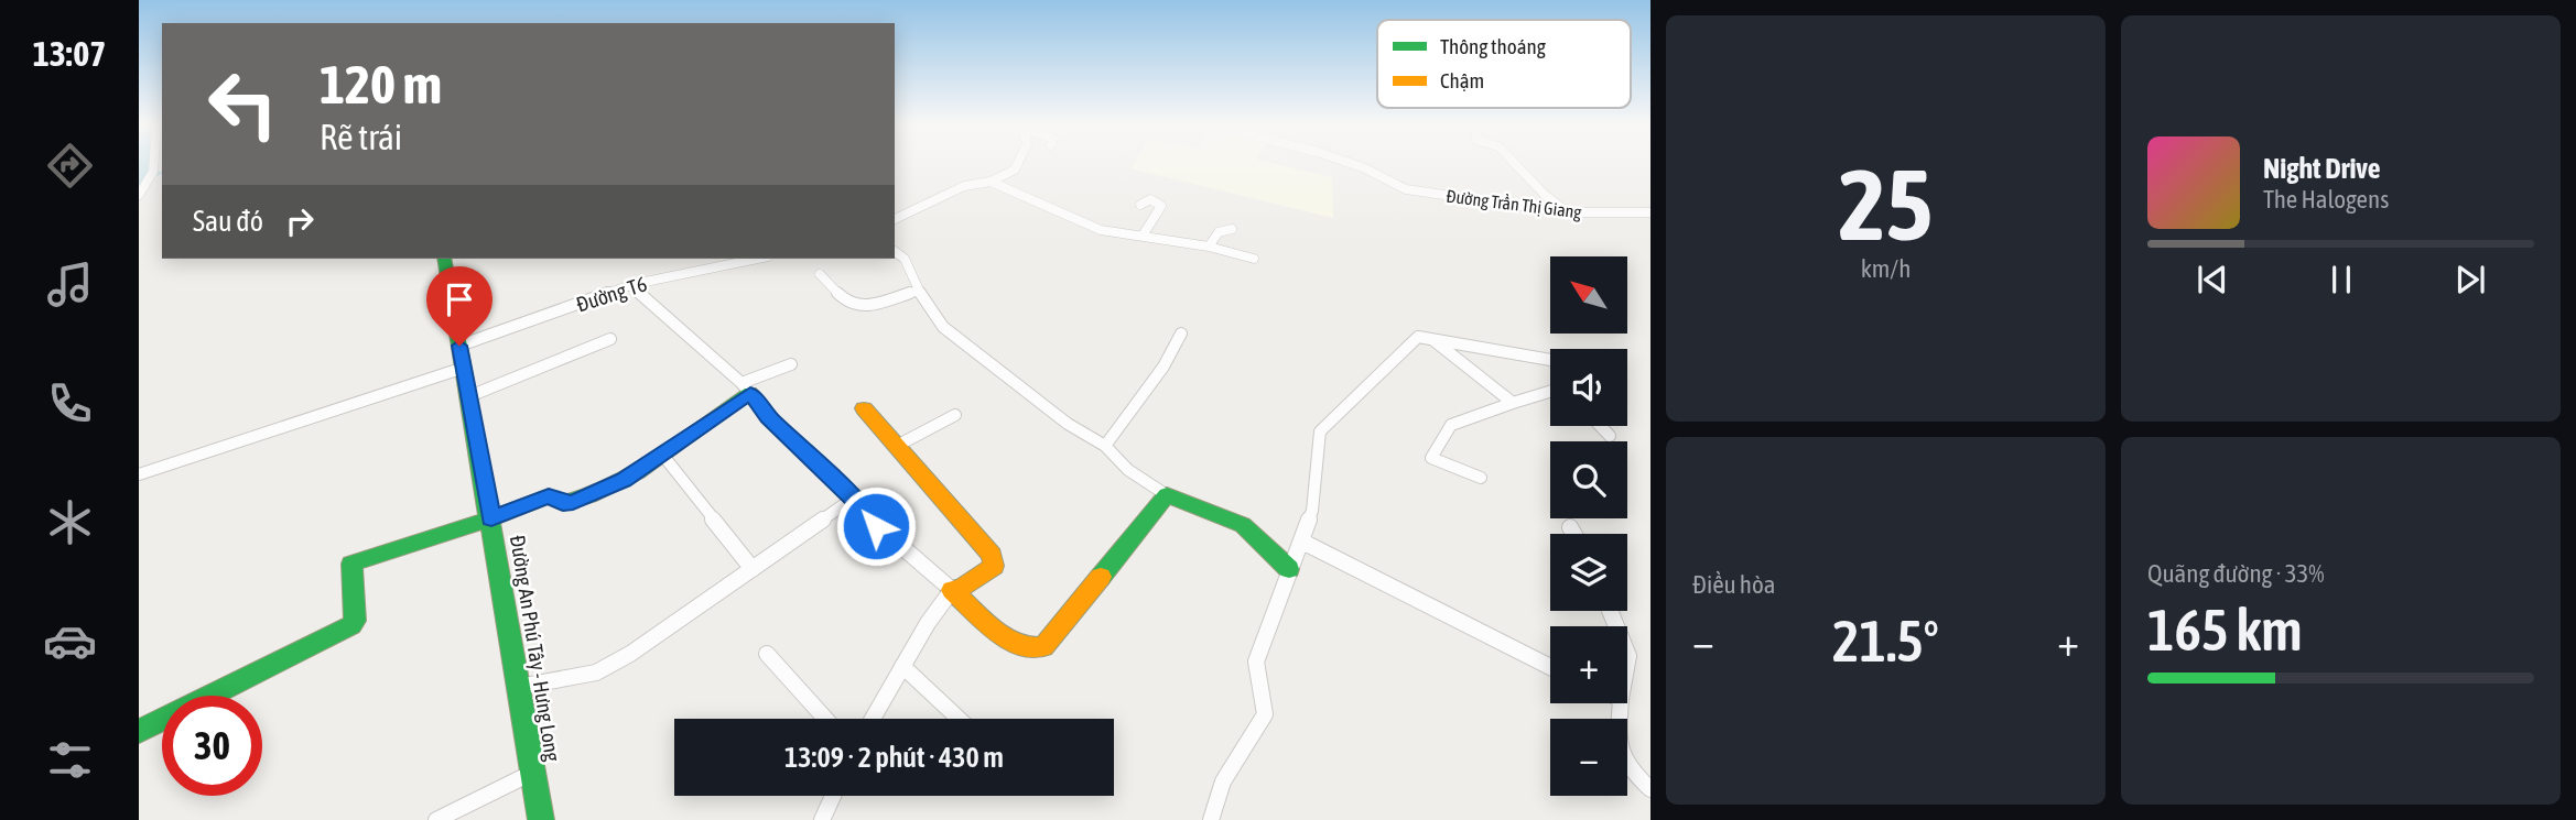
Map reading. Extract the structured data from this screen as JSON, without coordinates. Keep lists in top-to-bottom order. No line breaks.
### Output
{"streets":{"street":["Đường Trần Thị Giang","Đường T6","Đường An Phú Tây - Hưng Long"]},"crossings":[["Đường T6","Đường An Phú Tây - Hưng Long"]],"legend":["Thông thoáng","Chậm"],"north":"top left","page":{"tabs":"13:07","tile":[["25","km/h"],"Điều hòa",["Quãng đường · 33%","165 km"]],"turn":["120 m","Rẽ trái"],"song":["Night Drive","The Halogens"],"then":"Sau đó","map_buttons":["+","−"],"heat":["−","21.5°","+"],"limit":"30","trip":"13:09 · 2 phút · 430 m"}}
